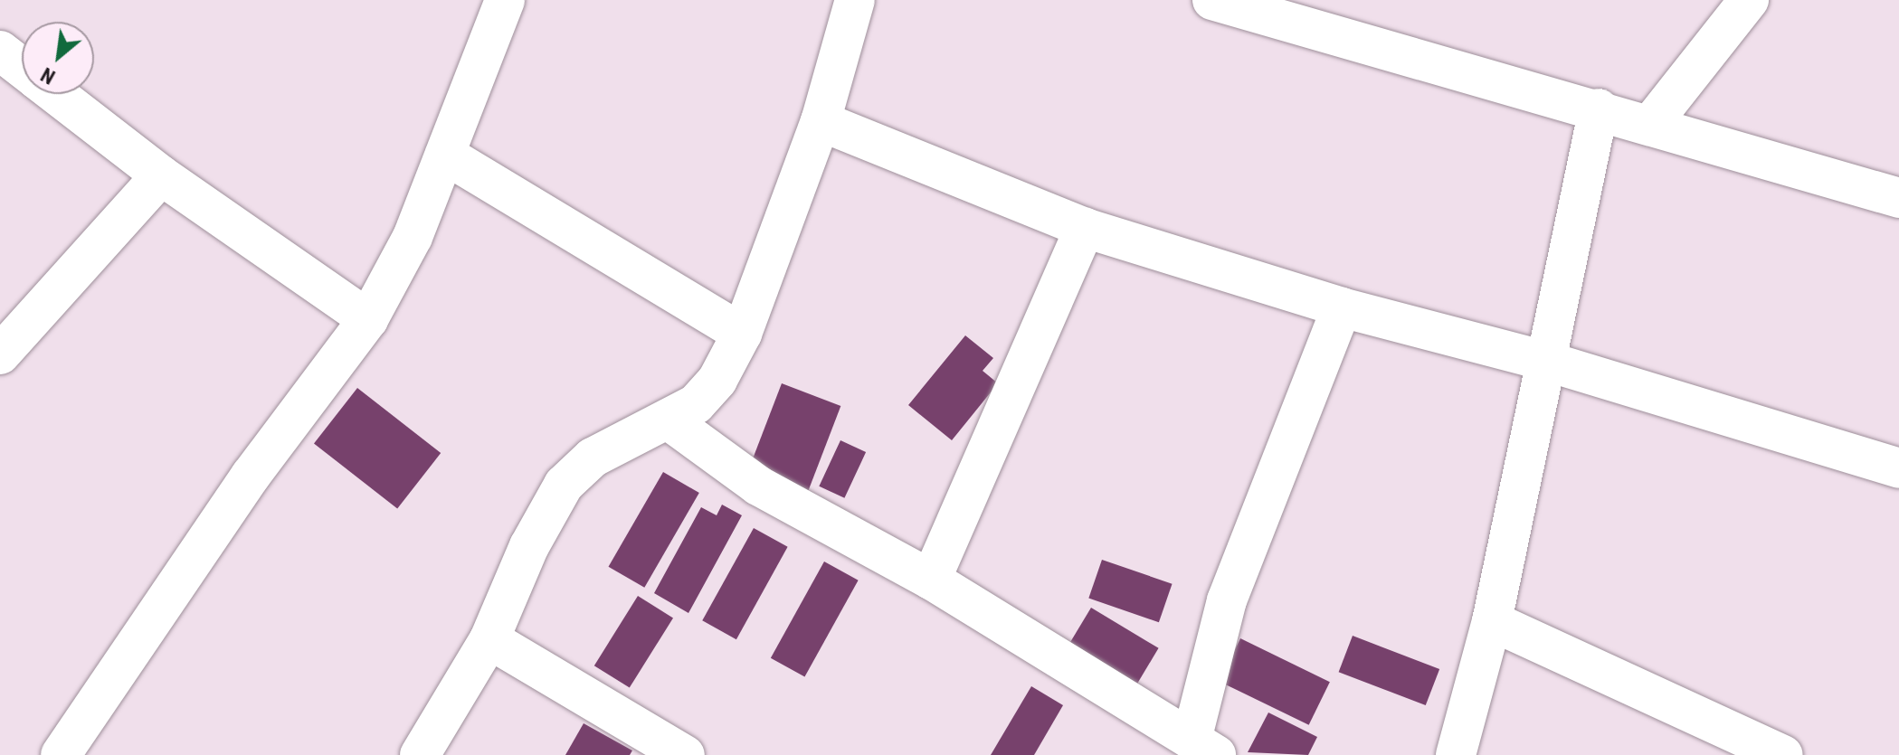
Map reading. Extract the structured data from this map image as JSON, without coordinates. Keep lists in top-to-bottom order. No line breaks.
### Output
{"north":"bottom left"}
